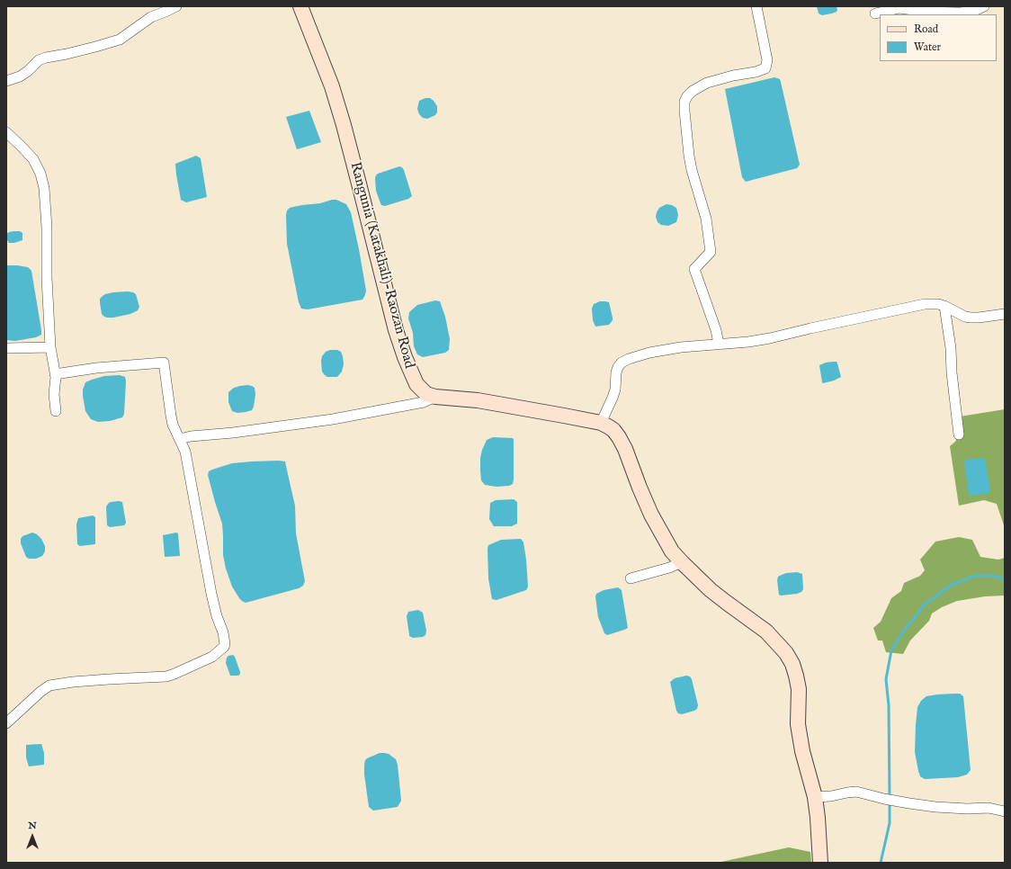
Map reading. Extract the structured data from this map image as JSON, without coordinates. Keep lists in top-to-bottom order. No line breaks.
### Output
{"streets":{"main road":["Rangunia (Katakhali)-Raozan Road"]},"legend":["Road","Water"],"north":"top"}
